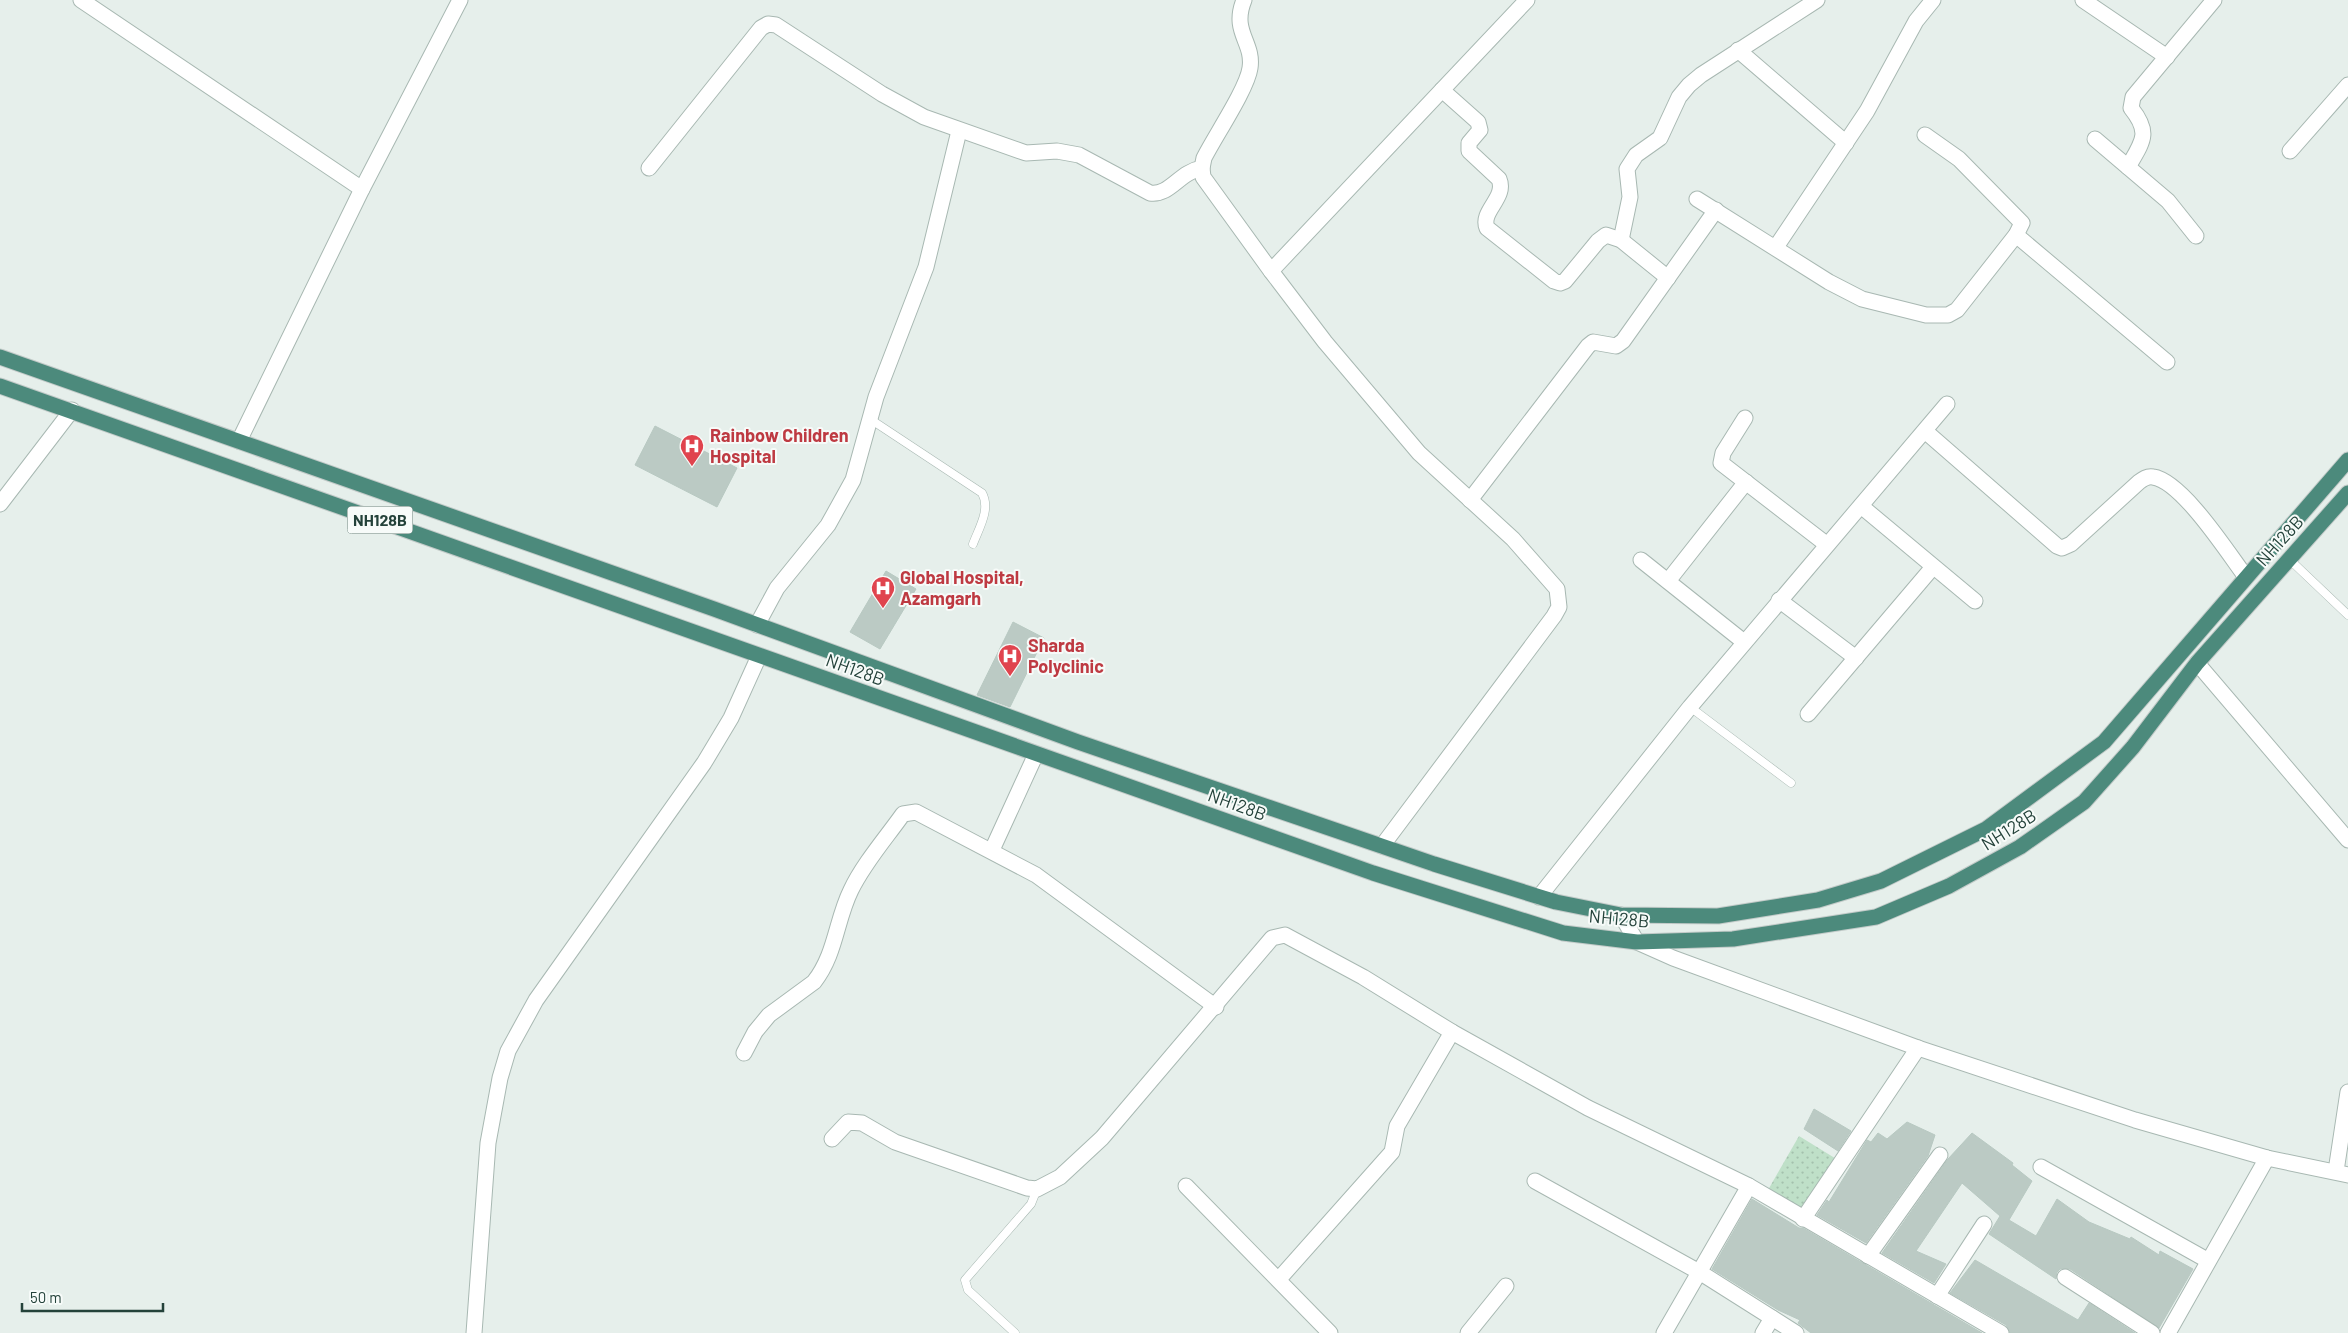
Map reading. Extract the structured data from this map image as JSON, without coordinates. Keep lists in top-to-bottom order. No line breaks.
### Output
{"streets":{"highway":["NH128B"]},"places":{"hospital":["Rainbow Children Hospital","Global Hospital, Azamgarh","Sharda Polyclinic"]},"scale_bar":"50 m"}
